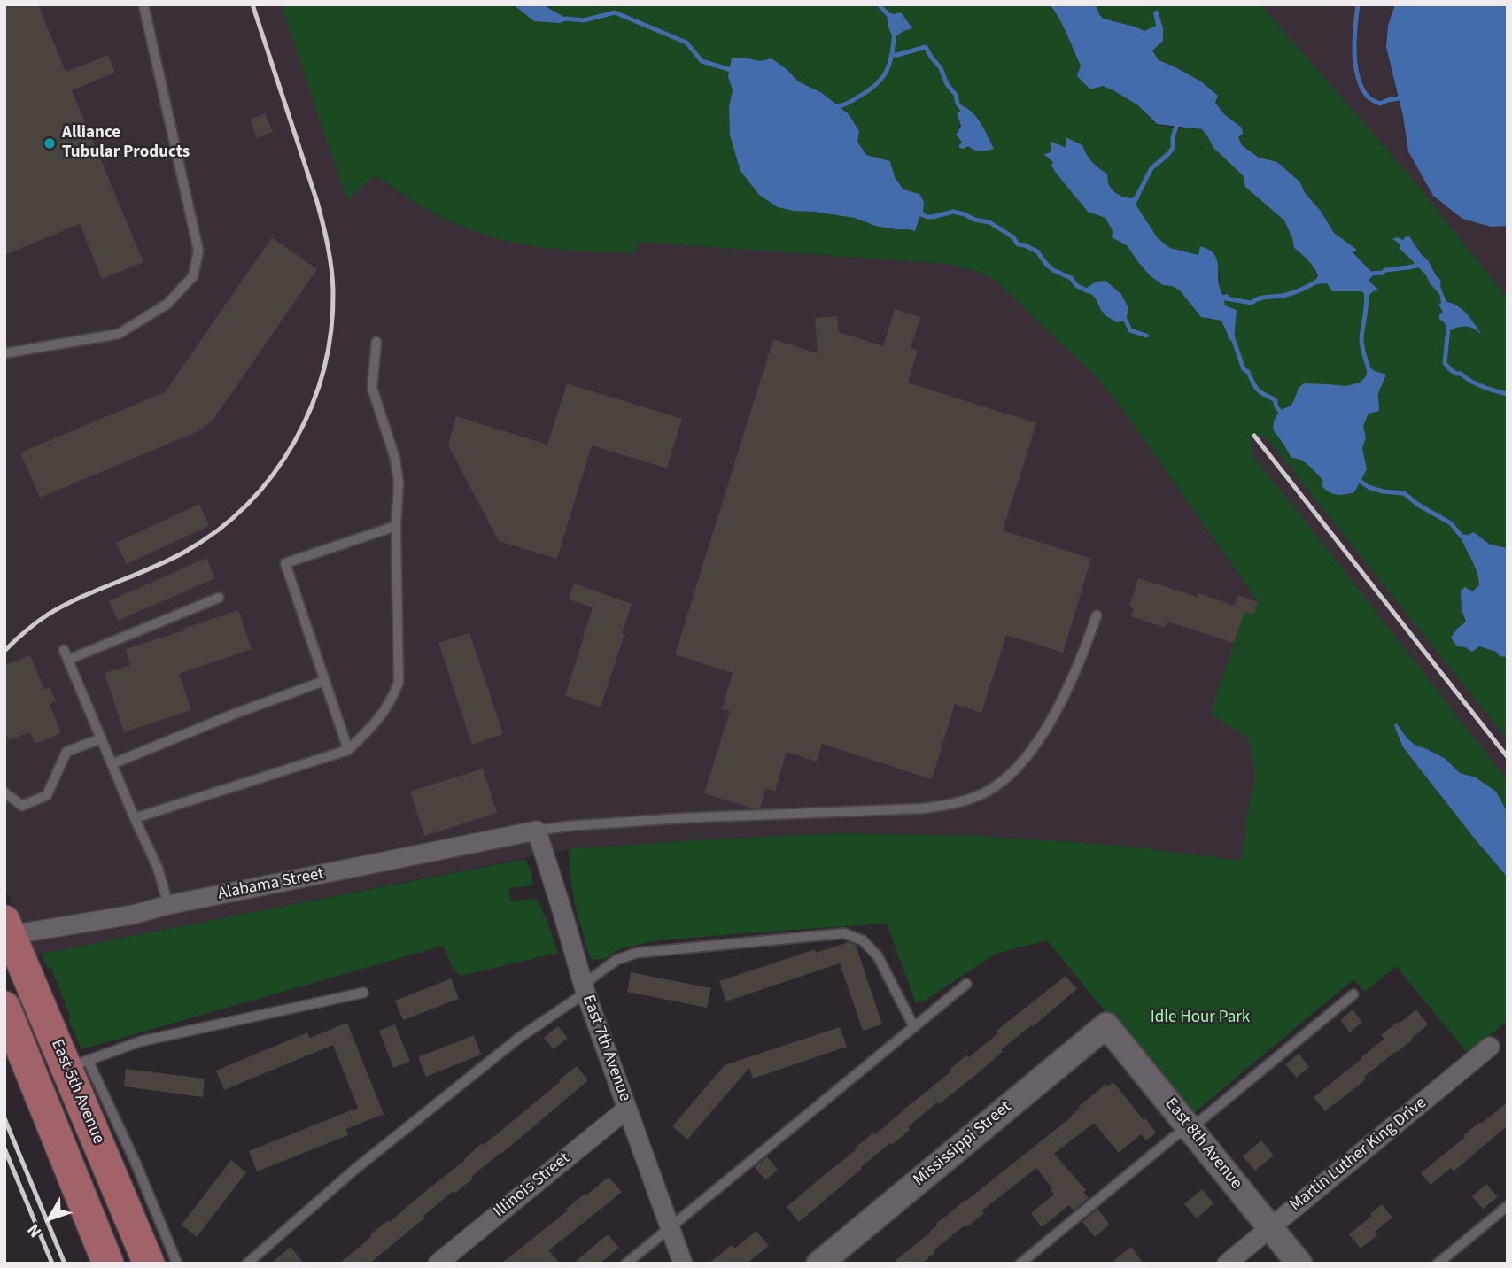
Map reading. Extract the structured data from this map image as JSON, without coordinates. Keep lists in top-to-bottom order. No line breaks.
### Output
{"streets":{"main road":["East 5th Avenue"],"street":["Alabama Street","East 7th Avenue","Mississippi Street","East 8th Avenue","Martin Luther King Drive","Illinois Street"]},"crossings":[["Alabama Street","East 7th Avenue"],["Alabama Street","East 5th Avenue"],["East 7th Avenue","Illinois Street"],["Mississippi Street","East 8th Avenue"],["East 8th Avenue","Martin Luther King Drive"]],"parks":["Idle Hour Park"],"places":["Alliance Tubular Products"],"north":"bottom left"}
